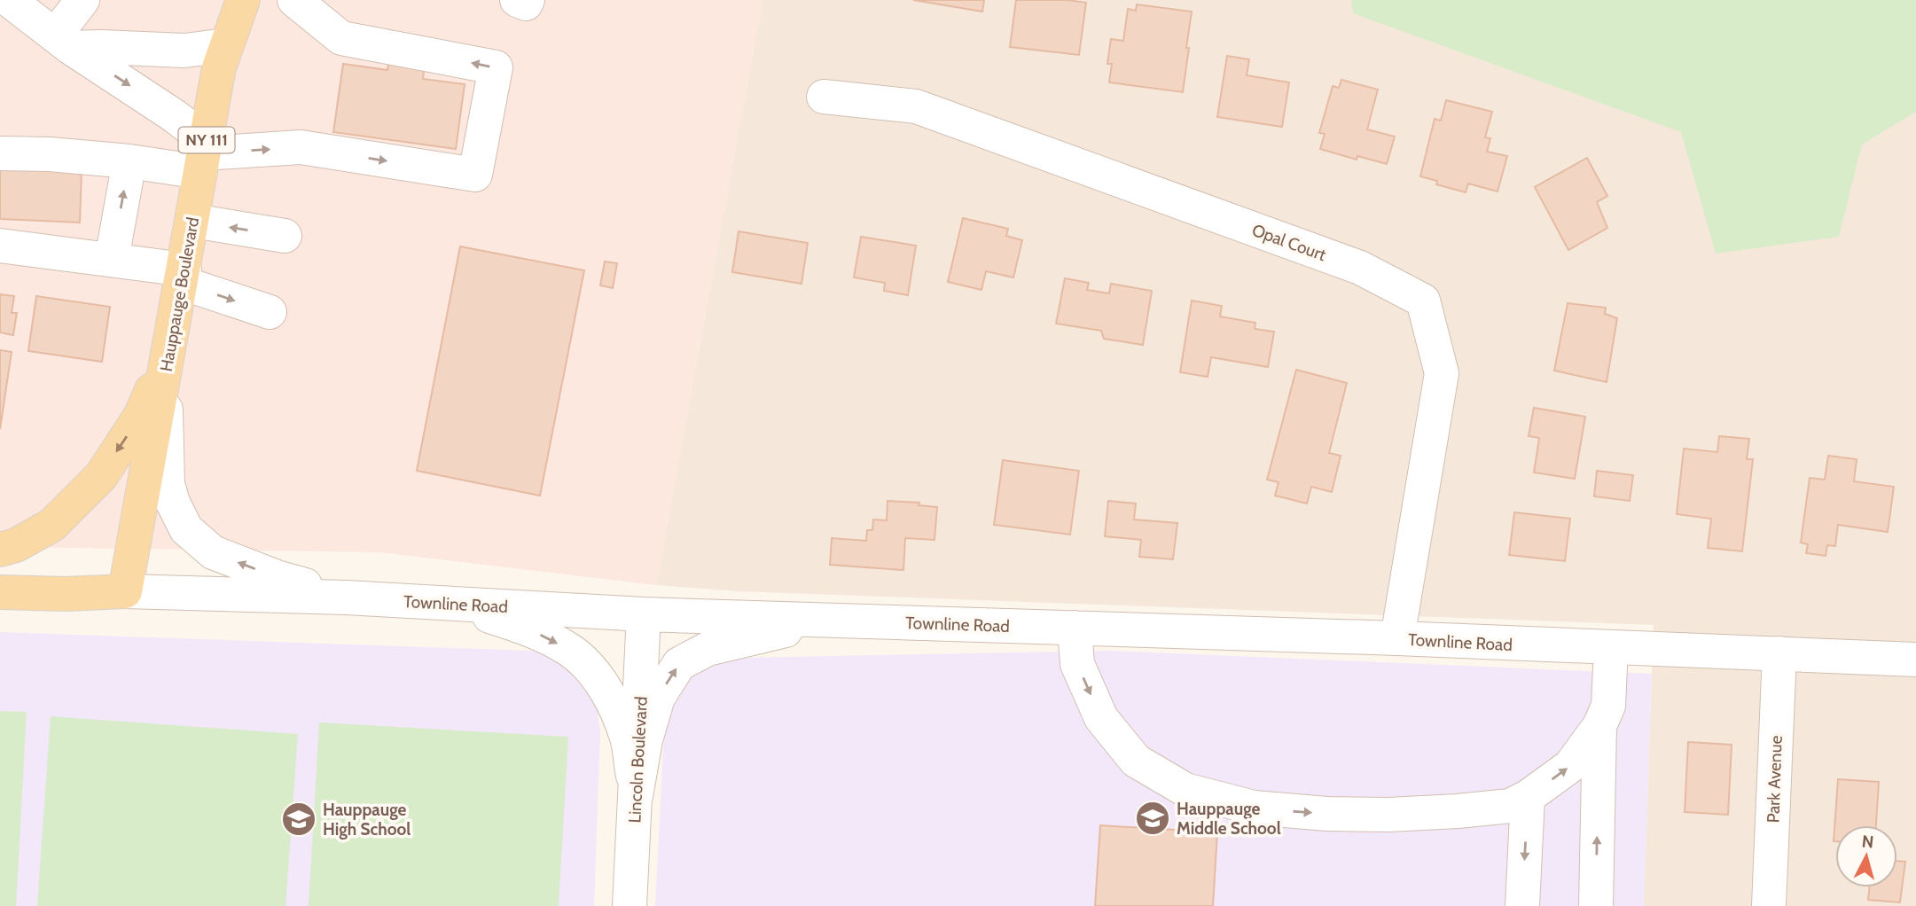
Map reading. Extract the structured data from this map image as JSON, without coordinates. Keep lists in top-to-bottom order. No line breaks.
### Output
{"streets":{"main road":["NY 111","Hauppauge Boulevard","Townline Road"],"street":["Opal Court","Lincoln Boulevard","Park Avenue"]},"crossings":[["NY 111","Hauppauge Boulevard"],["Opal Court","Townline Road"],["Hauppauge Boulevard","Townline Road"],["Townline Road","Lincoln Boulevard"],["Townline Road","Park Avenue"]],"places":{"school or university":["Hauppauge Middle School","Hauppauge High School"]},"north":"top"}
